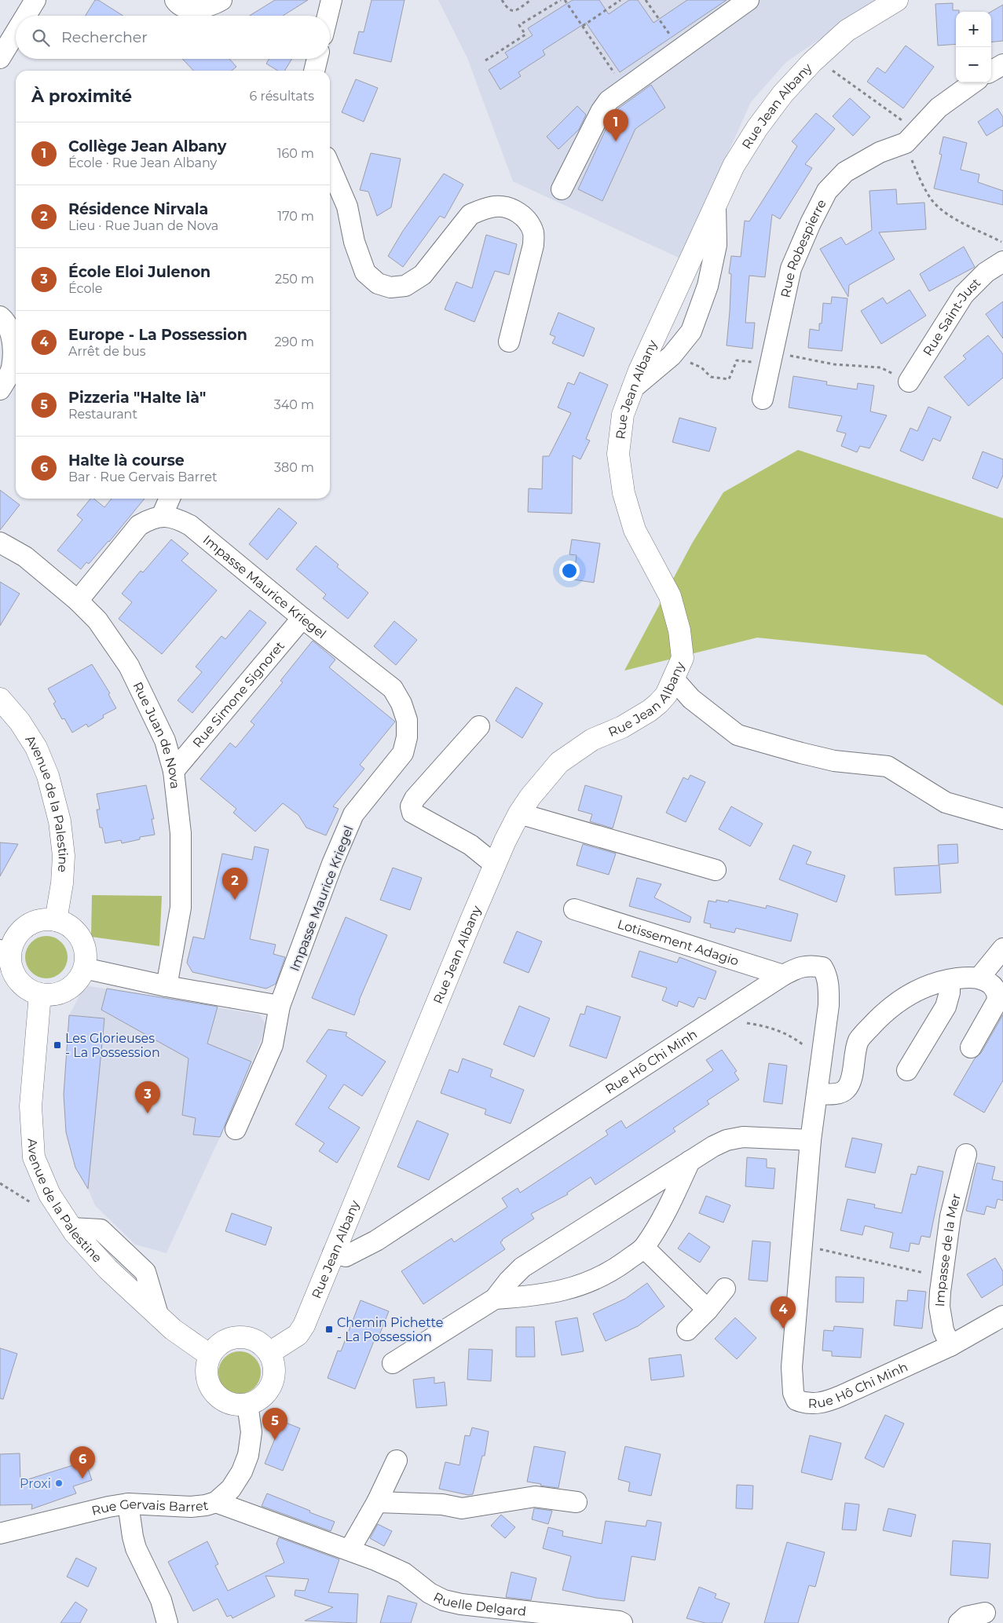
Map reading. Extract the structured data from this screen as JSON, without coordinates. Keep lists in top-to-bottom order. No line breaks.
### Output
{"streets":{"main road":["Rue Jean Albany","Avenue de la Palestine"],"street":["Rue Robespierre","Rue Saint-Just","Impasse Maurice Kriegel","Rue Simone Signoret","Rue Juan de Nova","Lotissement Adagio","Rue Hô Chi Minh","Impasse de la Mer","Rue Gervais Barret","Ruelle Delgard"]},"crossings":[["Rue Jean Albany","Avenue de la Palestine"],["Rue Jean Albany","Rue Hô Chi Minh"],["Rue Jean Albany","Rue Gervais Barret"],["Impasse Maurice Kriegel","Rue Simone Signoret"],["Rue Simone Signoret","Rue Juan de Nova"],["Avenue de la Palestine","Rue Gervais Barret"],["Lotissement Adagio","Rue Hô Chi Minh"],["Rue Hô Chi Minh","Impasse de la Mer"],["Rue Gervais Barret","Ruelle Delgard"]],"places":{"transit":["Les Glorieuses - La Possession","Chemin Pichette - La Possession"],"other":["Proxi"]},"page":{"map_buttons":["+","−"],"search":"Rechercher","heading":["À proximité","6 résultats"],"pins":["1","2","3","4","5","6"],"list":[{"mark":"1","name":"Collège Jean Albany","note":"École · Rue Jean Albany","value":"160 m"},{"mark":"2","name":"Résidence Nirvala","note":"Lieu · Rue Juan de Nova","value":"170 m"},{"mark":"3","name":"École Eloi Julenon","note":"École","value":"250 m"},{"mark":"4","name":"Europe - La Possession","note":"Arrêt de bus","value":"290 m"},{"mark":"5","name":"Pizzeria \"Halte là\"","note":"Restaurant","value":"340 m"},{"mark":"6","name":"Halte là course","note":"Bar · Rue Gervais Barret","value":"380 m"}]}}
